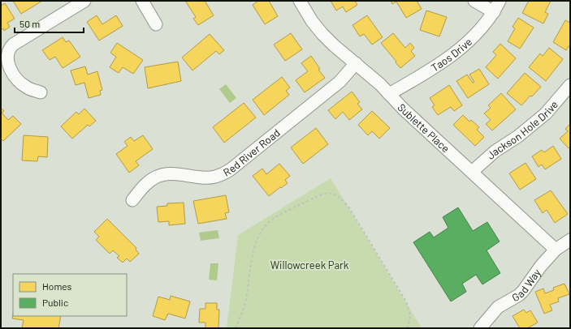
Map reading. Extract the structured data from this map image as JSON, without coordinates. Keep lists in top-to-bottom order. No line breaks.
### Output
{"streets":{"street":["Taos Drive","Sublette Place","Jackson Hole Drive","Red River Road","Gad Way"]},"crossings":[["Taos Drive","Sublette Place"],["Sublette Place","Jackson Hole Drive"],["Sublette Place","Red River Road"],["Sublette Place","Gad Way"]],"parks":["Willowcreek Park"],"legend":["Homes","Public"],"scale_bar":"50 m"}
